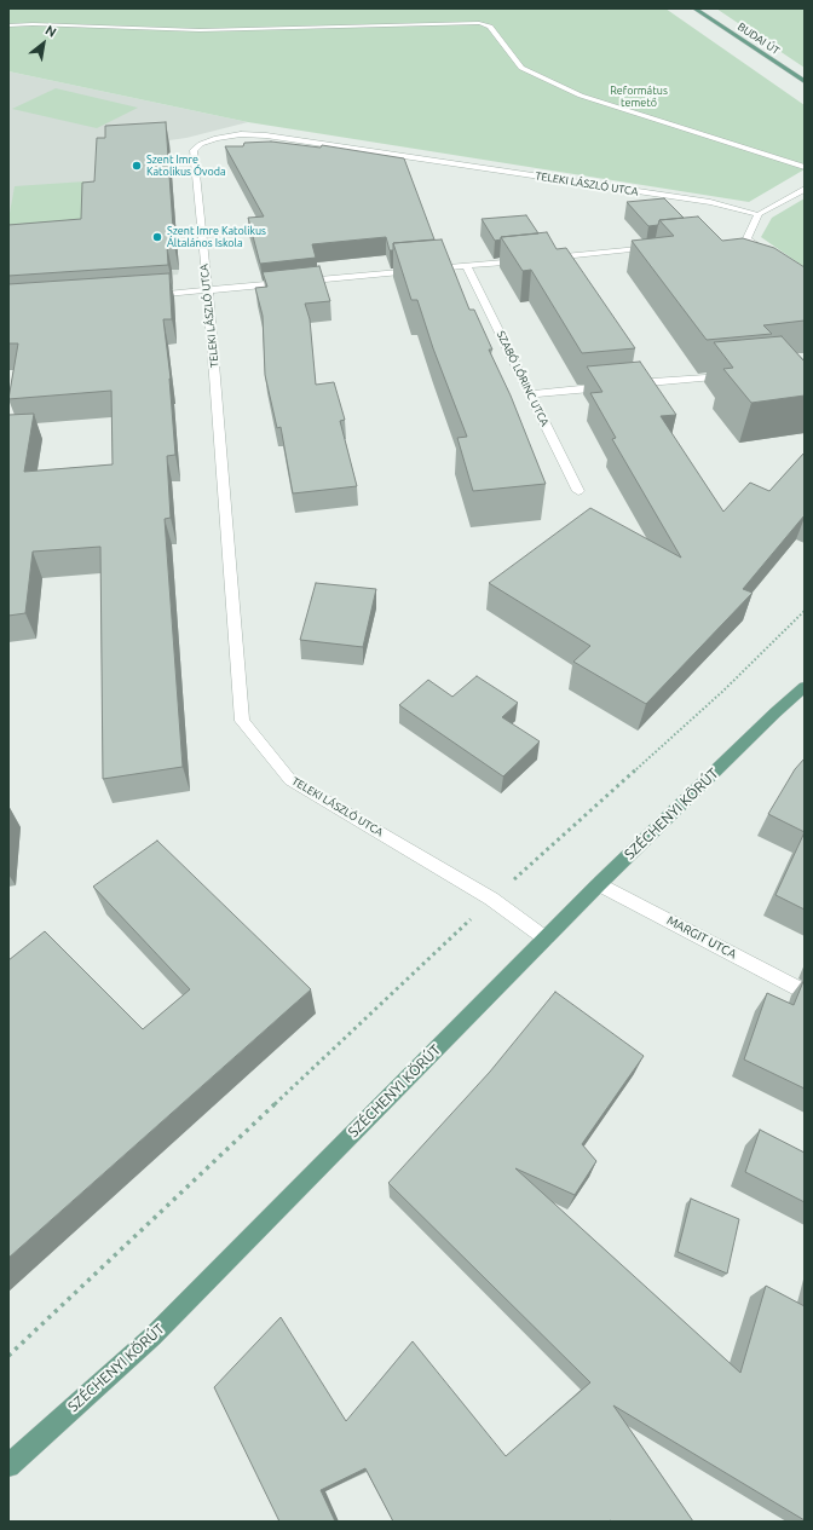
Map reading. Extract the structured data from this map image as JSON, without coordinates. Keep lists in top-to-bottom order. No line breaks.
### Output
{"streets":{"main road":["BUDAI ÚT","SZÉCHENYI KÖRÚT"],"street":["TELEKI LÁSZLÓ UTCA","SZABÓ LŐRINC UTCA","MARGIT UTCA"]},"crossings":[["TELEKI LÁSZLÓ UTCA","SZÉCHENYI KÖRÚT"],["SZÉCHENYI KÖRÚT","MARGIT UTCA"]],"parks":["Református temető"],"places":["Szent Imre Katolikus Óvoda","Szent Imre Katolikus Általános Iskola"],"north":"top right"}
